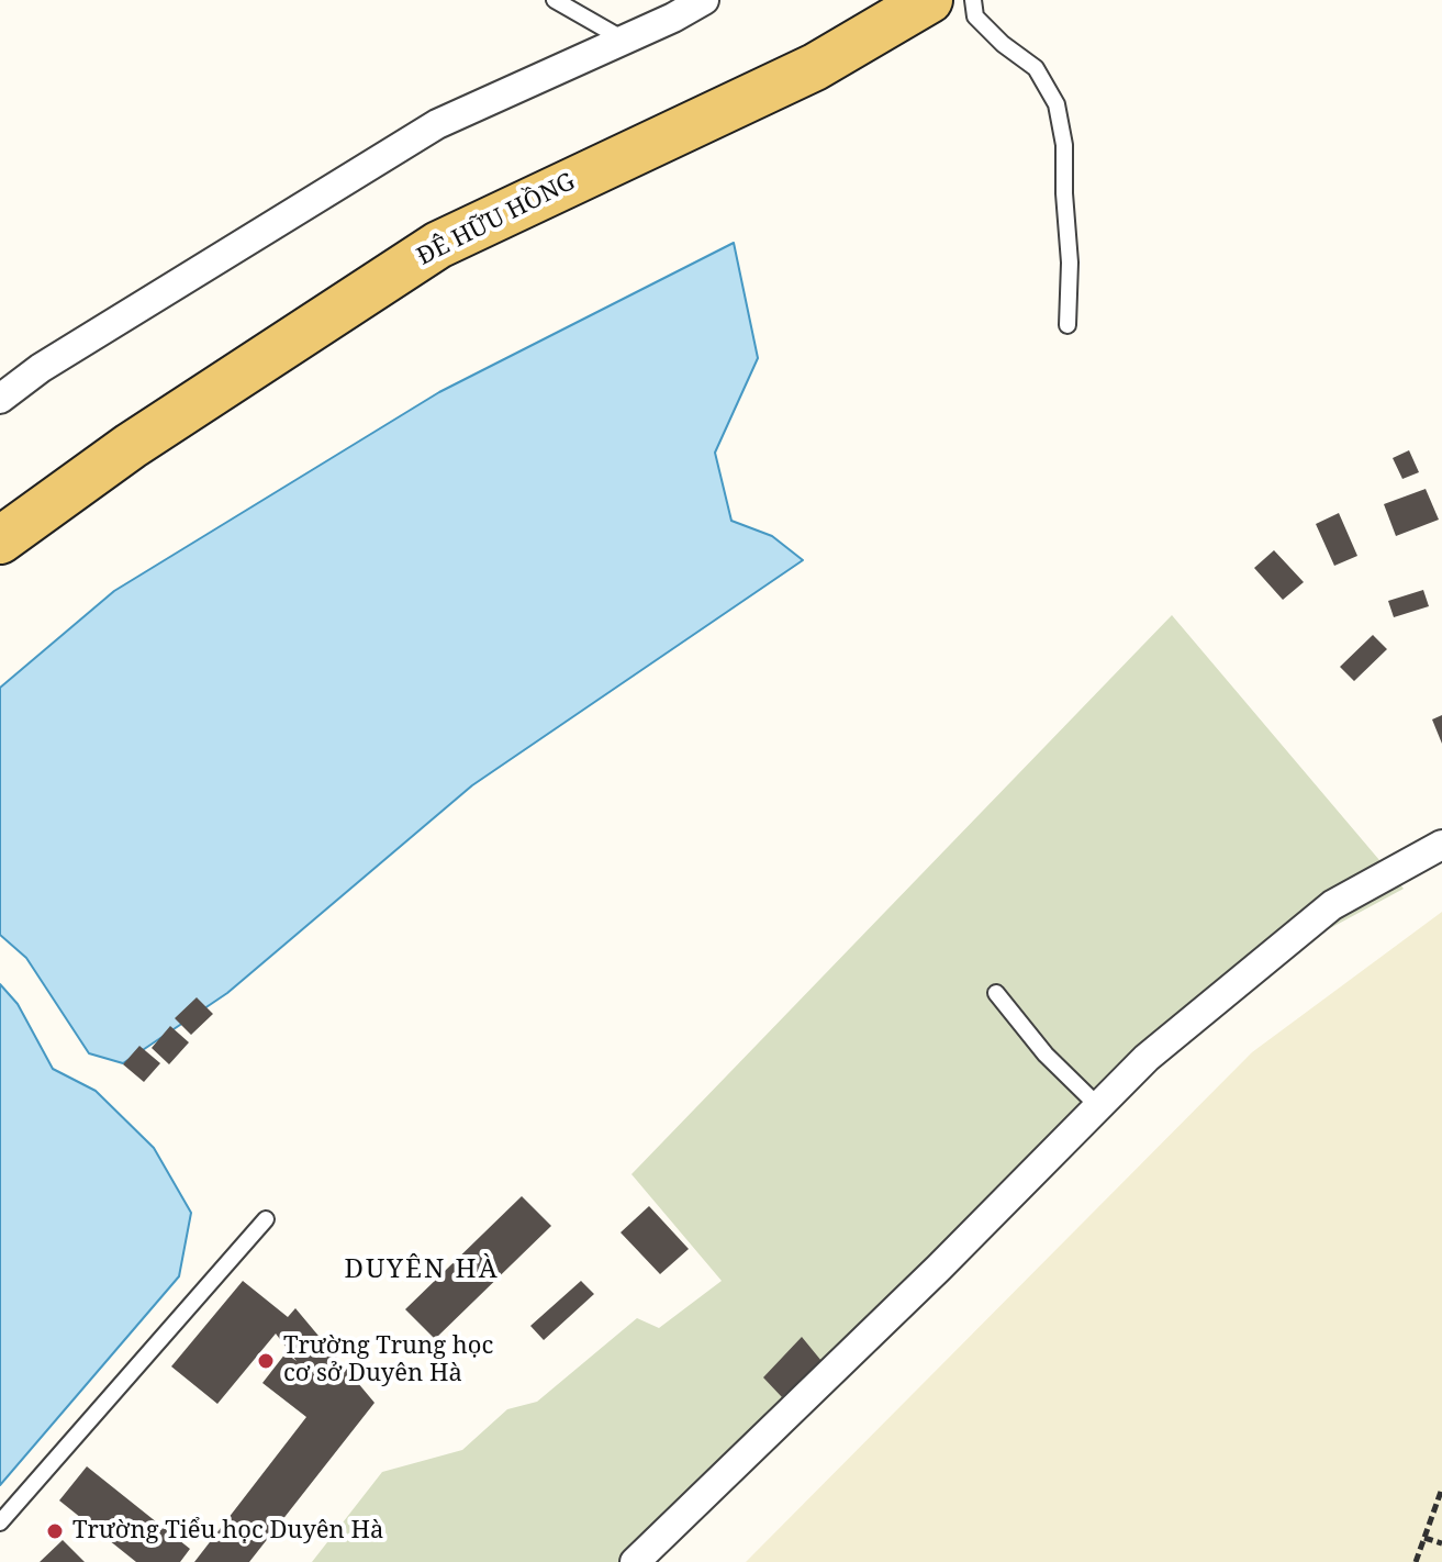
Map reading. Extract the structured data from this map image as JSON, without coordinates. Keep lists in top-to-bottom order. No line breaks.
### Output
{"streets":{"main road":["ĐÊ HỮU HỒNG"]},"districts":["DUYÊN HÀ"],"places":["Trường Trung học cơ sở Duyên Hà","Trường Tiểu học Duyên Hà"]}
